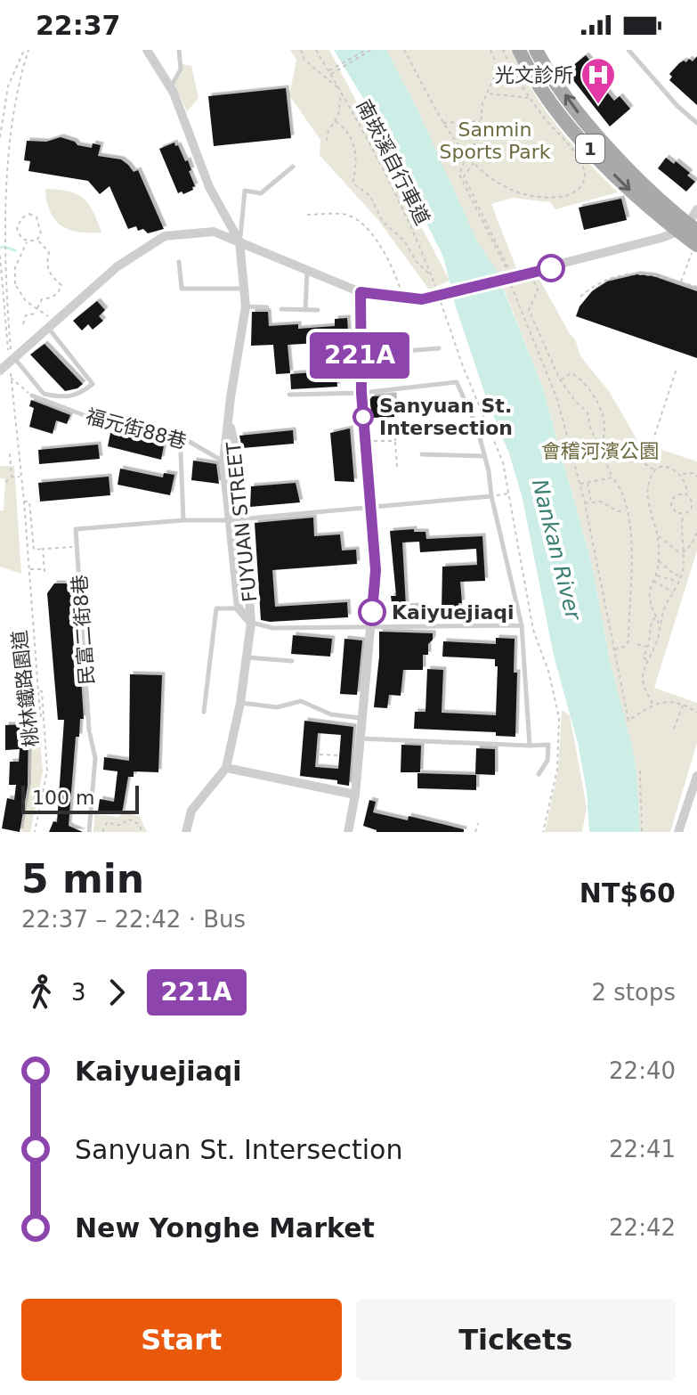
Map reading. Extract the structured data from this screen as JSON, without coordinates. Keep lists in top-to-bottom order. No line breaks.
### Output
{"streets":{"main road":["1"],"street":["FUYUAN STREET"],"lane":["福元街88巷","民富二街8巷"],"path":["南崁溪自行車道","桃林鐵路園道"]},"crossings":[["福元街88巷","FUYUAN STREET"]],"water":["Nankan River"],"parks":["Sanmin Sports Park","會稽河濱公園"],"places":{"hospital":["光文診所"],"other":["Sanyuan St. Intersection","Kaiyuejiaqi"]},"lines":["bus line 221A"],"scale_bar":"100 m","page":{"status":"22:37","on_map":"221A","scale":"100 m","heading":["5 min","22:37 – 22:42 · Bus","NT$60"],"legs":["3","221A","2 stops"],"list":[{"name":"Kaiyuejiaqi","value":"22:40"},{"name":"Sanyuan St. Intersection","value":"22:41"},{"name":"New Yonghe Market","value":"22:42"}],"buttons":["Start","Tickets"]}}
